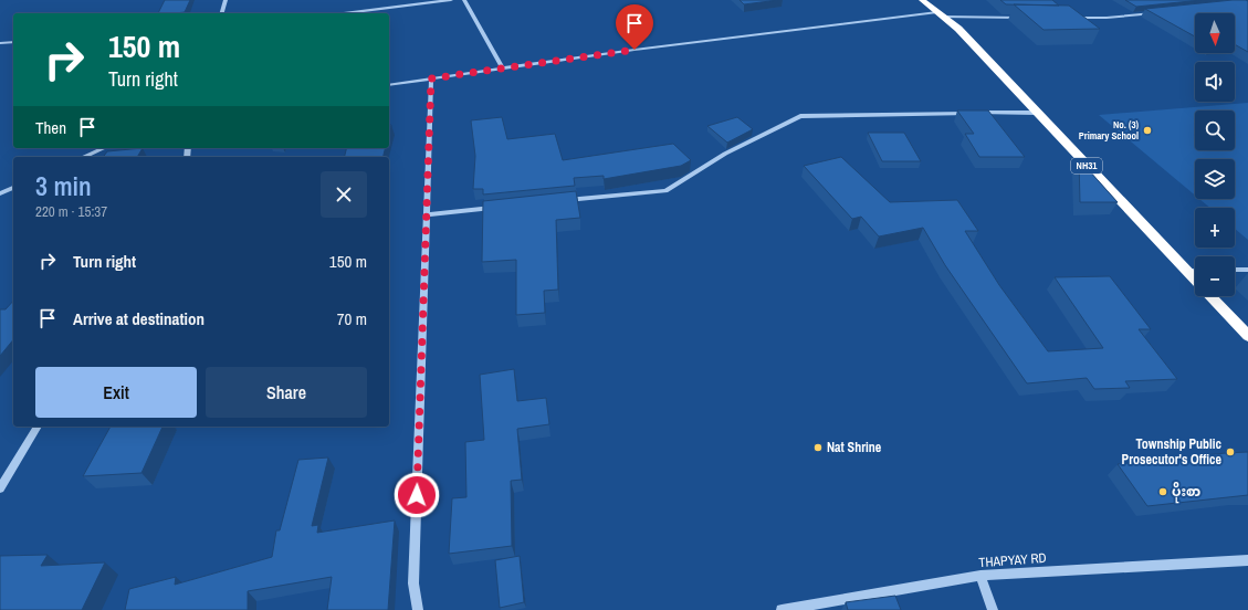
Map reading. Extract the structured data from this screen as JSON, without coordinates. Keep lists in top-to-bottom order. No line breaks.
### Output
{"streets":{"highway":["NH31"],"street":["THAPYAY RD"]},"places":["No. (3) Primary School","Nat Shrine","Township Public Prosecutor's Office","ပိုးစာ"],"north":"bottom","page":{"map_buttons":["+","−"],"turn":["150 m","Turn right"],"then":"Then","heading":["3 min","220 m · 15:37"],"list":[{"name":"Turn right","value":"150 m"},{"name":"Arrive at destination","value":"70 m"}],"buttons":["Exit","Share"]}}
